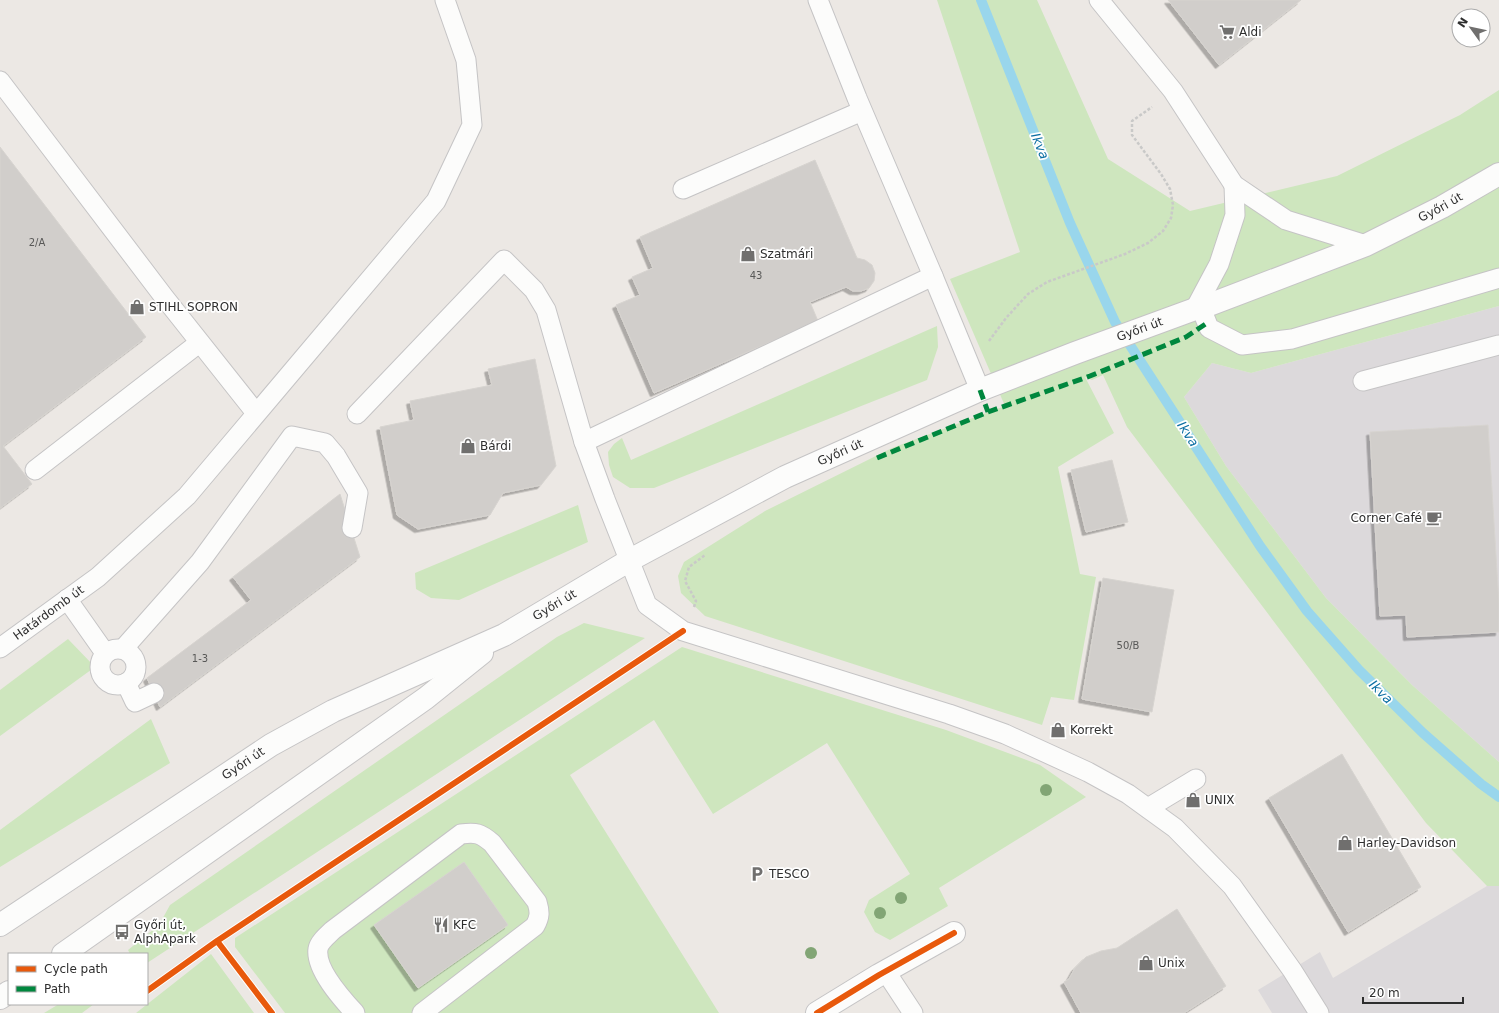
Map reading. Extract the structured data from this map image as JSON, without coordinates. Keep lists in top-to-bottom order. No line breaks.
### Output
{"streets":{"main road":["Győri út"],"lane":["Határdomb út"]},"water":["Ikva"],"places":{"supermarket":["Aldi"],"shop":["Szatmári","STIHL SOPRON","Bárdi","Korrekt","UNIX","Harley-Davidson","Unix"],"cafe":["Corner Café"],"parking":["TESCO"],"restaurant":["KFC"],"bus stop":["Győri út, AlphApark"]},"house_numbers":["2/A","43","50/B","1-3"],"legend":["Cycle path","Path"],"scale_bar":"20 m","north":"top left"}
